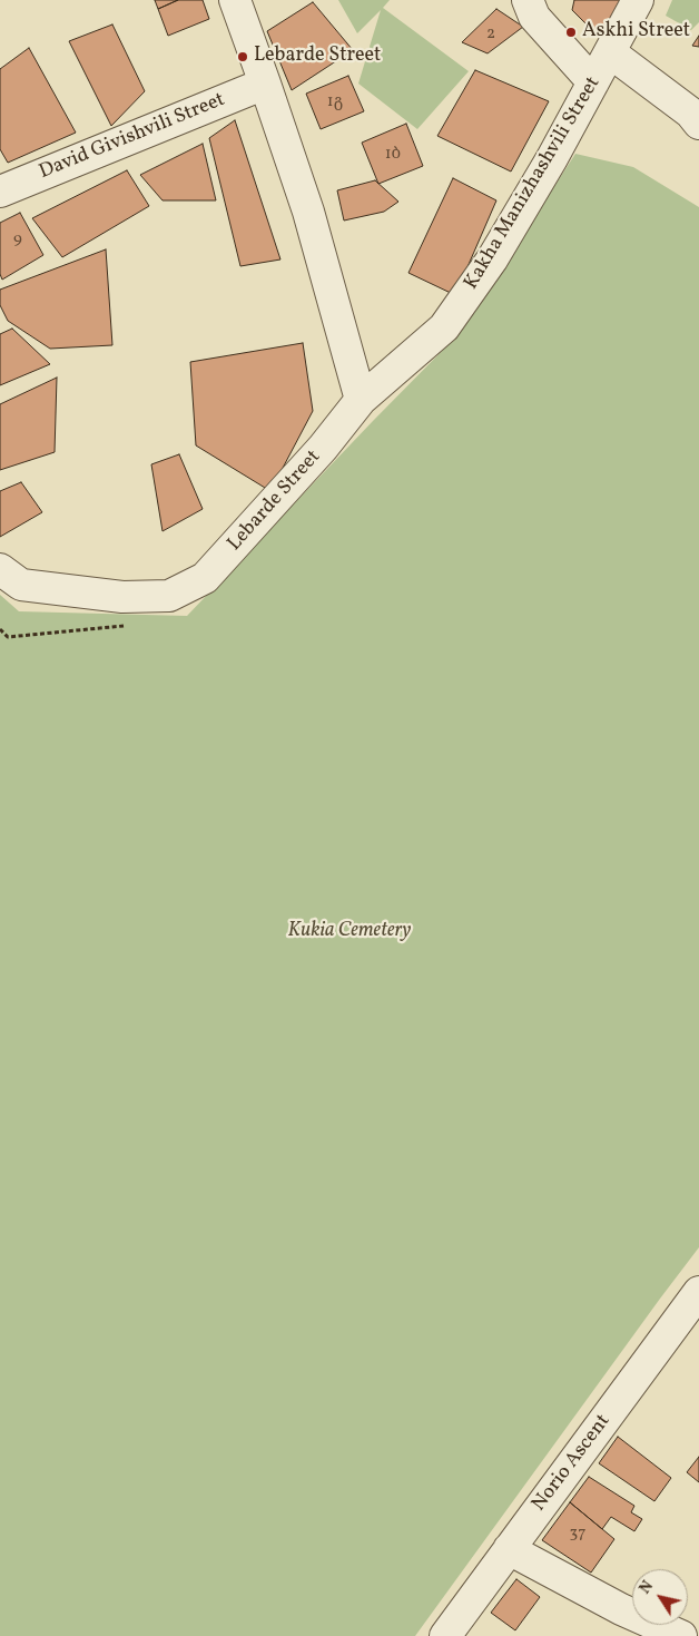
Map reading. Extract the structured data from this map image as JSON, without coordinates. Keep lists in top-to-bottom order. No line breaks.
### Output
{"streets":{"street":["David Givishvili Street","Kakha Manizhashvili Street","Lebarde Street","Norio Ascent"]},"crossings":[["Kakha Manizhashvili Street","Lebarde Street"]],"parks":["Kukia Cemetery"],"places":["Askhi Street","Lebarde Street"],"house_numbers":["2","1გ","1ბ","9","37"],"north":"top left"}
